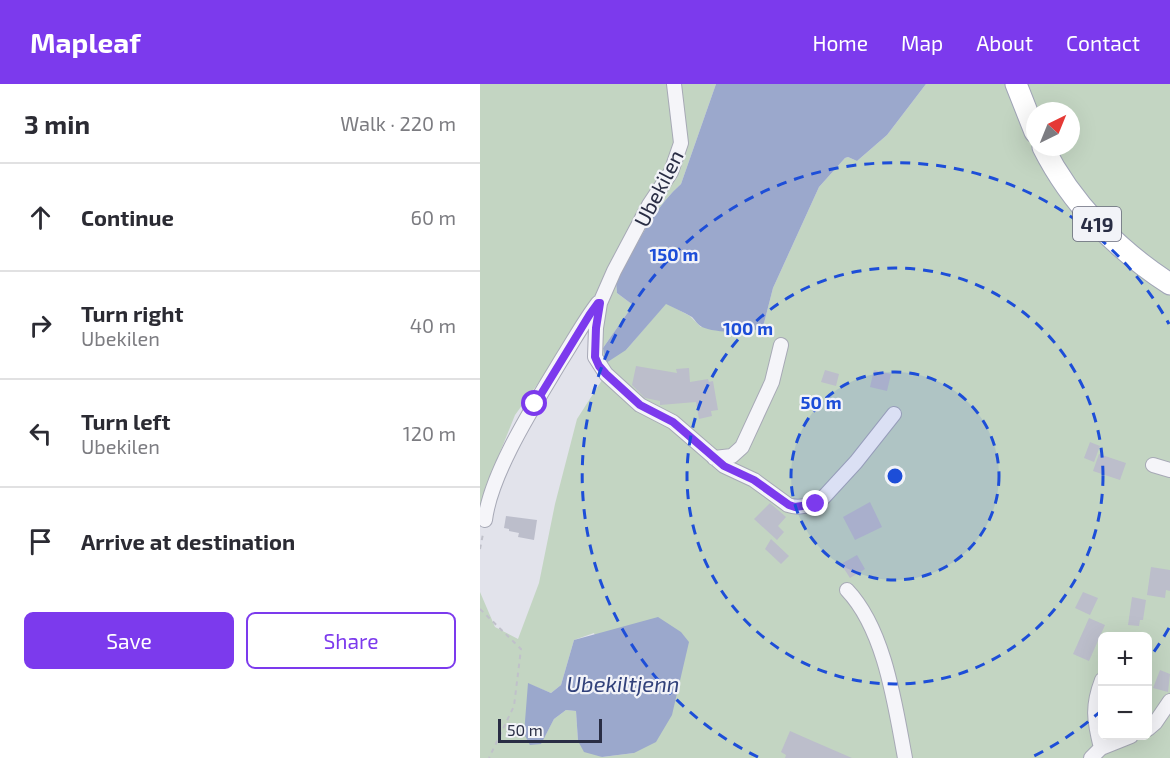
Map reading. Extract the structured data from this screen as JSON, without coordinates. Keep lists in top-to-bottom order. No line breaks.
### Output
{"streets":{"main road":["419"],"street":["Ubekilen"]},"water":["Ubekiltjenn"],"scale_bar":"50 m","north":"top right","page":{"header":"Mapleaf","nav":["Home","Map","About","Contact"],"heading":["3 min","Walk · 220 m"],"list":[["Continue","60 m"],["Turn right","Ubekilen","40 m"],["Turn left","Ubekilen","120 m"],"Arrive at destination"],"buttons":["Save","Share"],"map_buttons":["+","−"],"scale":"50 m"},"rings":["150 m","100 m","50 m"]}
